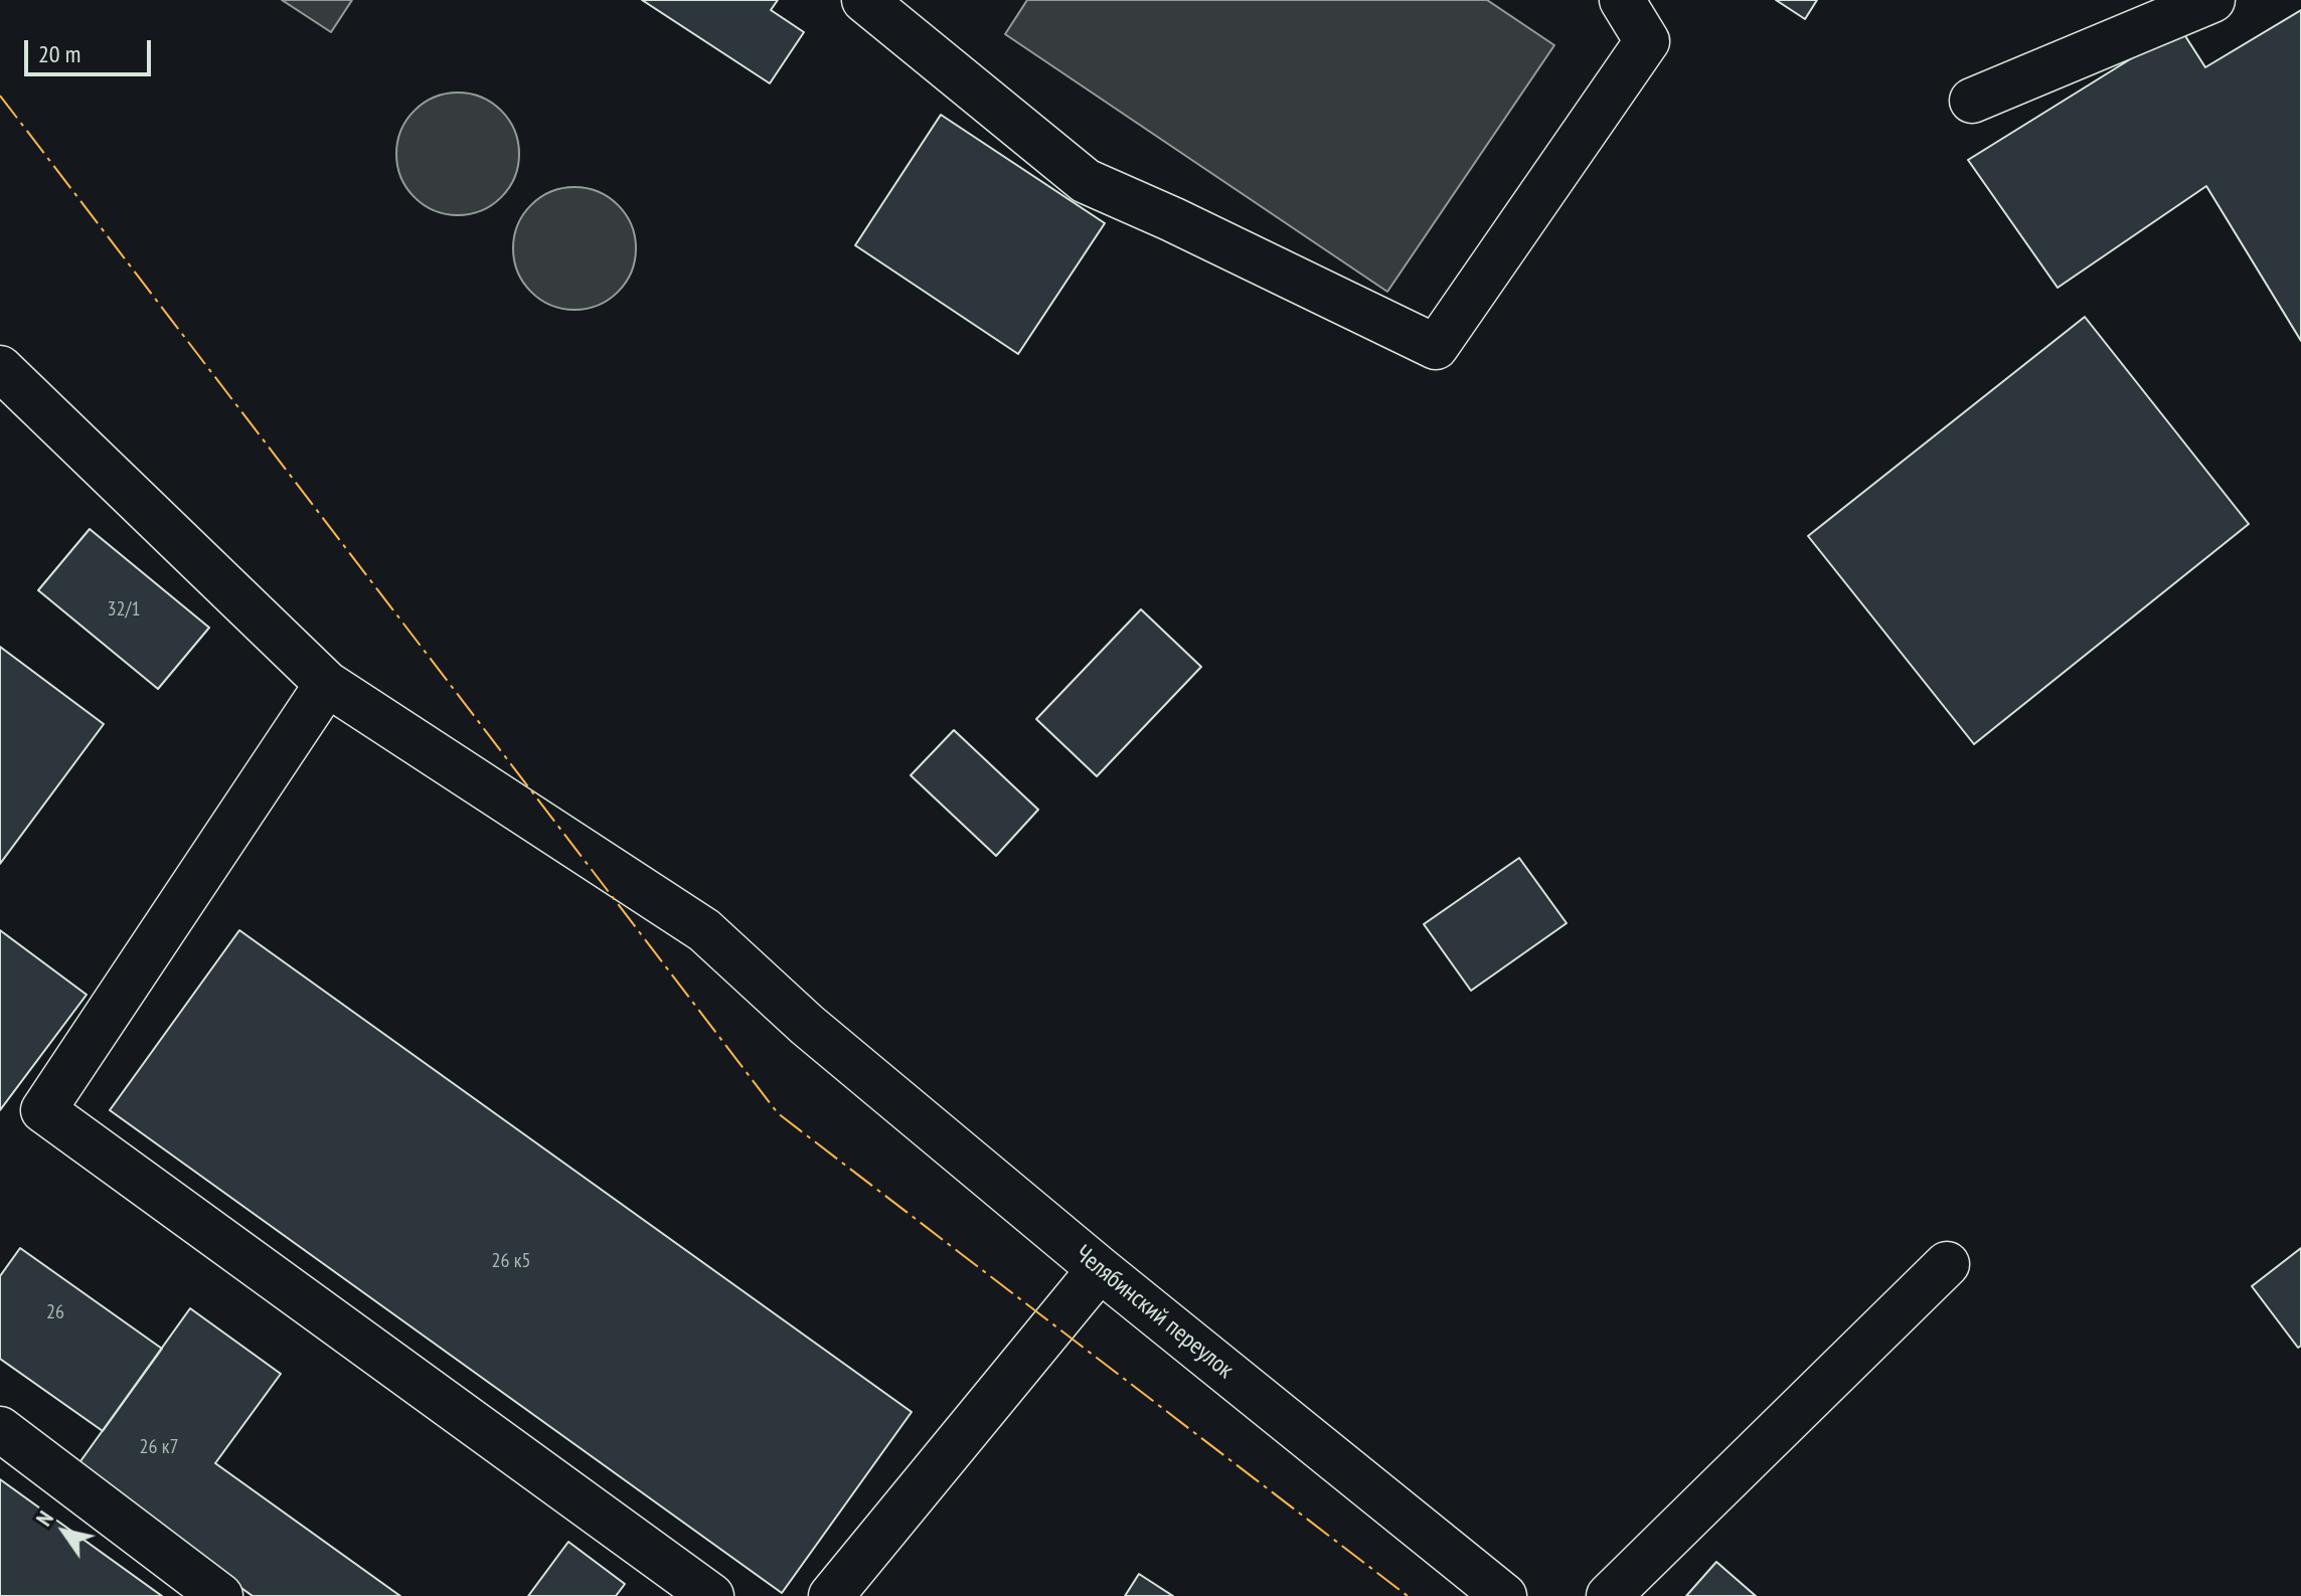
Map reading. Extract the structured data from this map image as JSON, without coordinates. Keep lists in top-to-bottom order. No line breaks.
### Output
{"streets":{"street":["Челябинский переулок"]},"house_numbers":["32/1","26 к5","26","26 к7"],"scale_bar":"20 m","north":"top left"}
